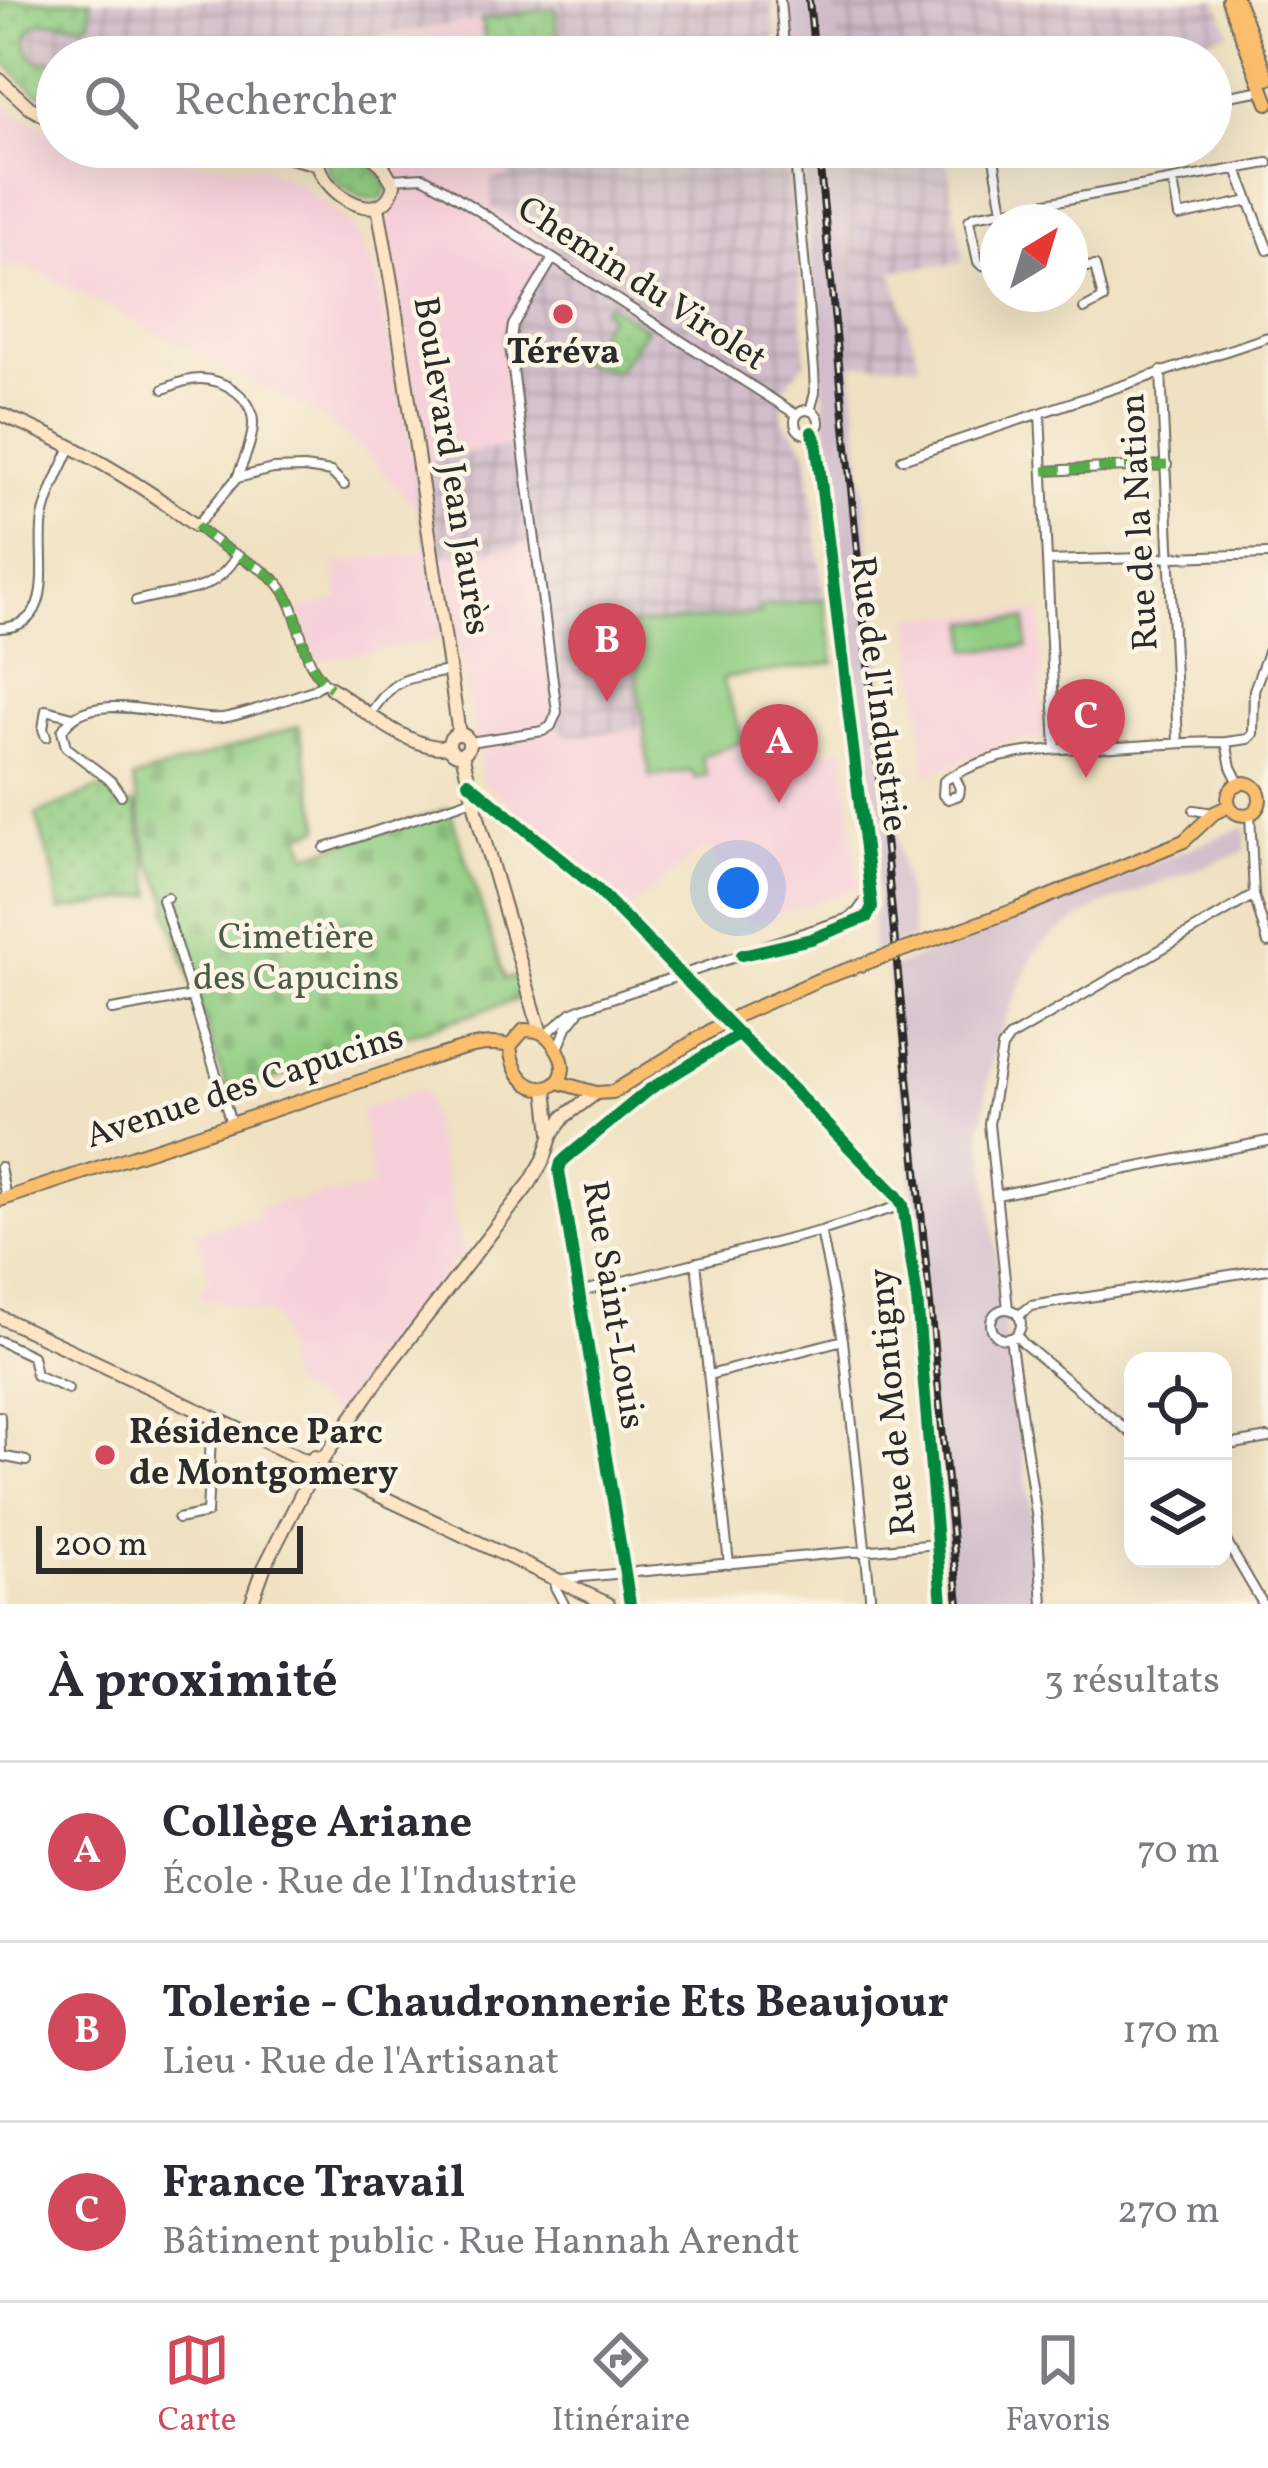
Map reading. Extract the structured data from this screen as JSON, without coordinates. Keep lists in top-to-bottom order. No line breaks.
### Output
{"streets":{"main road":["Boulevard Jean Jaurès","Avenue des Capucins"],"street":["Chemin du Virolet","Rue de la Nation","Rue de l'Industrie","Rue Saint-Louis","Rue de Montigny"]},"crossings":[["Chemin du Virolet","Rue de l'Industrie"],["Boulevard Jean Jaurès","Avenue des Capucins"]],"parks":["Cimetière des Capucins"],"places":["Téréva","Résidence Parc de Montgomery"],"scale_bar":"200 m","north":"top right","page":{"search":"Rechercher","pins":["B","C","A"],"scale":"200 m","heading":["À proximité","3 résultats"],"list":[{"mark":"A","name":"Collège Ariane","note":"École · Rue de l'Industrie","value":"70 m"},{"mark":"B","name":"Tolerie - Chaudronnerie Ets Beaujour","note":"Lieu · Rue de l'Artisanat","value":"170 m"},{"mark":"C","name":"France Travail","note":"Bâtiment public · Rue Hannah Arendt","value":"270 m"}],"nav":["Carte","Itinéraire","Favoris"]}}
